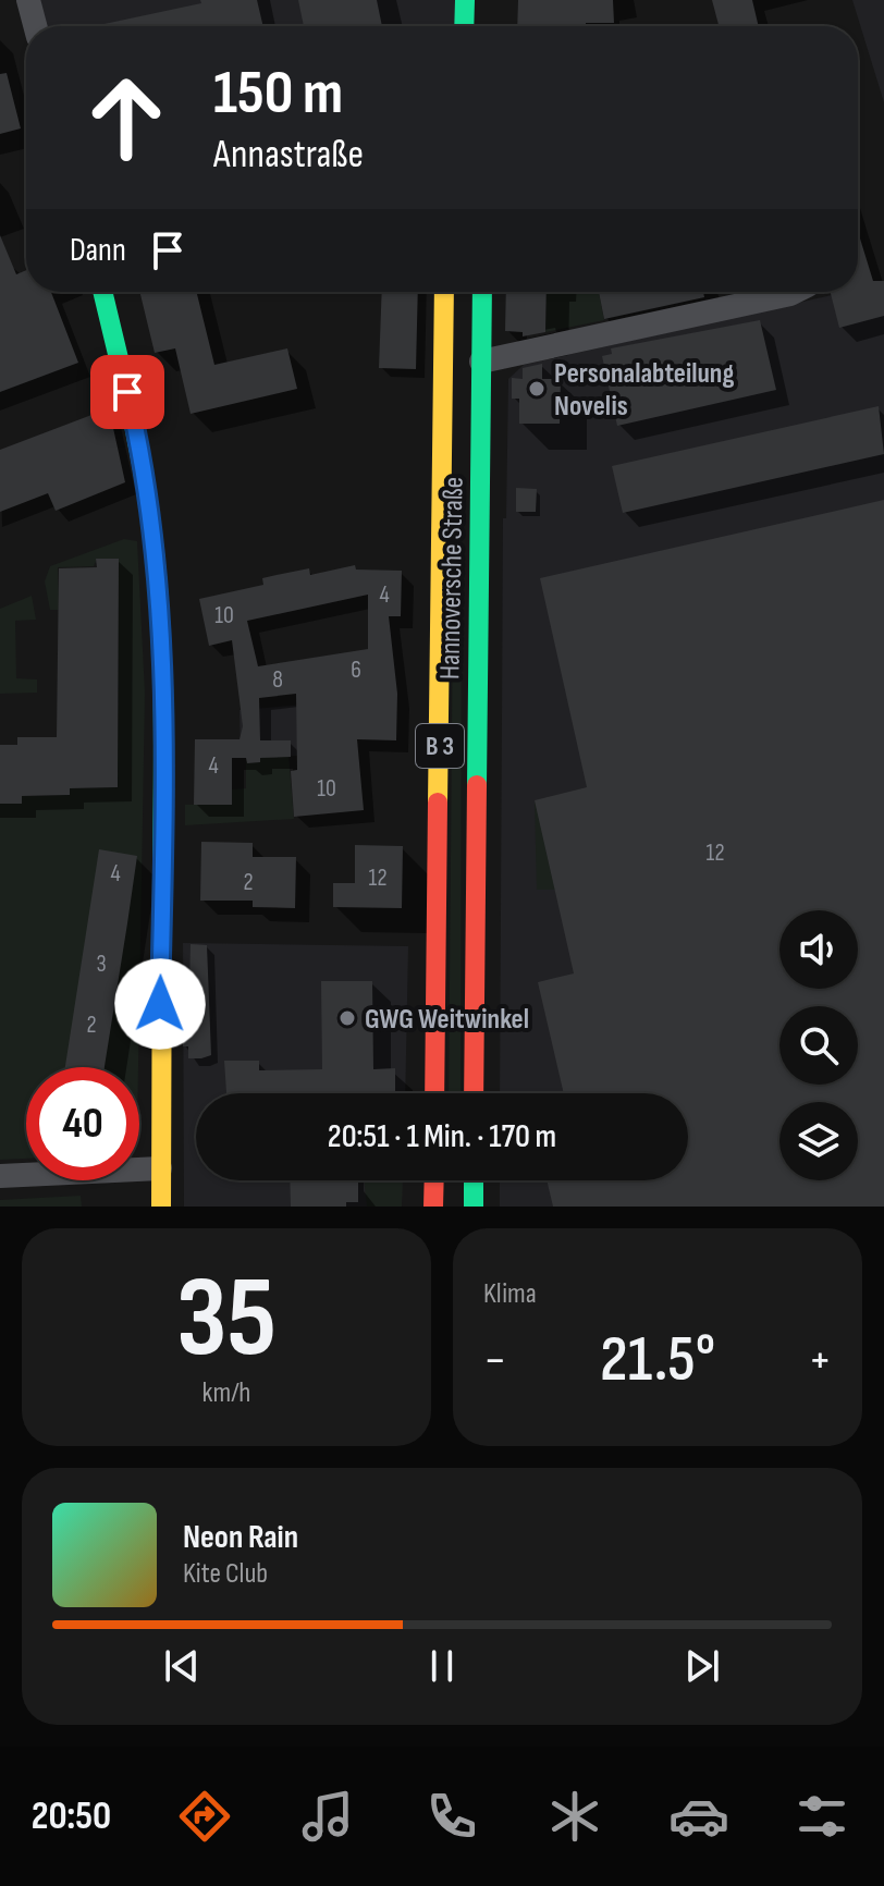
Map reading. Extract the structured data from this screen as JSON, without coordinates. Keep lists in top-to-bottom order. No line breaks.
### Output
{"streets":{"main road":["Hannoversche Straße","B 3"]},"crossings":[["Hannoversche Straße","B 3"]],"places":["Personalabteilung Novelis","GWG Weitwinkel"],"house_numbers":["4","10","6","8","4","10","12","4","12","2","3","2"],"page":{"turn":["150 m","Annastraße"],"then":"Dann","limit":"40","trip":"20:51 · 1 Min. · 170 m","tile":[["35","km/h"],"Klima"],"heat":["−","21.5°","+"],"song":["Neon Rain","Kite Club"],"tabs":"20:50"}}
